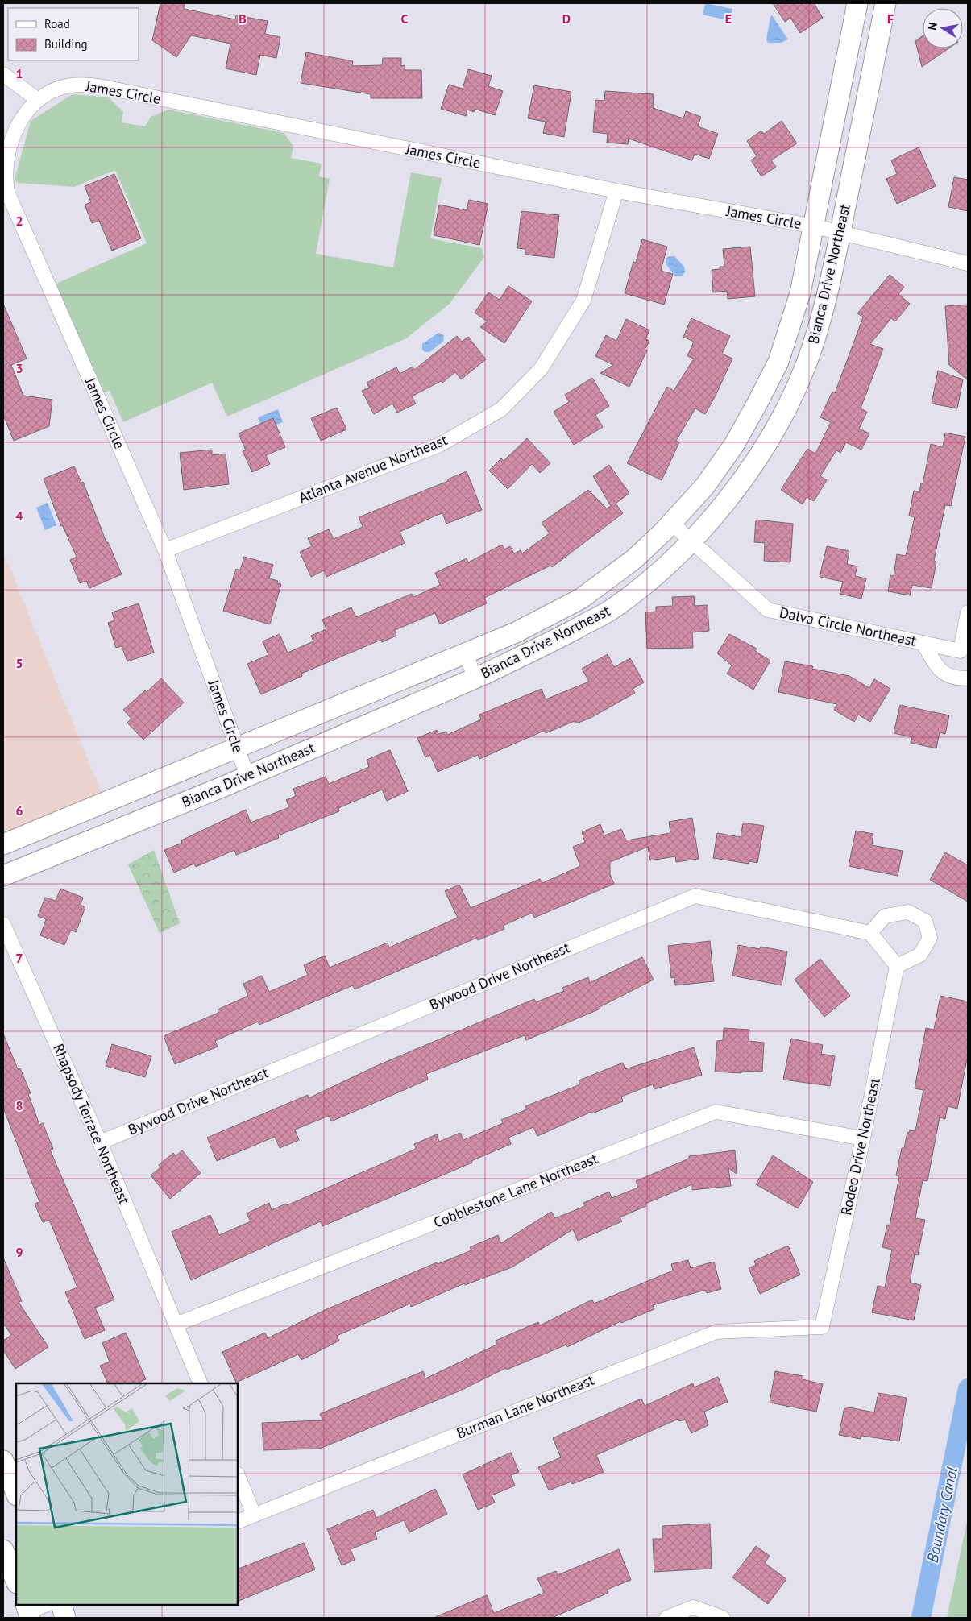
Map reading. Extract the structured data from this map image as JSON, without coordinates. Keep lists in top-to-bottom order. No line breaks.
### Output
{"streets":{"street":["James Circle","Bianca Drive Northeast","Atlanta Avenue Northeast","Dalva Circle Northeast","Bywood Drive Northeast","Rhapsody Terrace Northeast","Rodeo Drive Northeast","Cobblestone Lane Northeast","Burman Lane Northeast"]},"crossings":[["James Circle","Bianca Drive Northeast"],["James Circle","Atlanta Avenue Northeast"],["Bianca Drive Northeast","Dalva Circle Northeast"],["Bywood Drive Northeast","Rhapsody Terrace Northeast"],["Bywood Drive Northeast","Rodeo Drive Northeast"],["Rhapsody Terrace Northeast","Cobblestone Lane Northeast"],["Rodeo Drive Northeast","Cobblestone Lane Northeast"],["Rodeo Drive Northeast","Burman Lane Northeast"]],"water":["Boundary Canal"],"legend":["Road","Building"],"north":"left","grid":{"columns":["B","C","D","E","F"],"rows":["1","2","3","4","5","6","7","8","9"]}}
